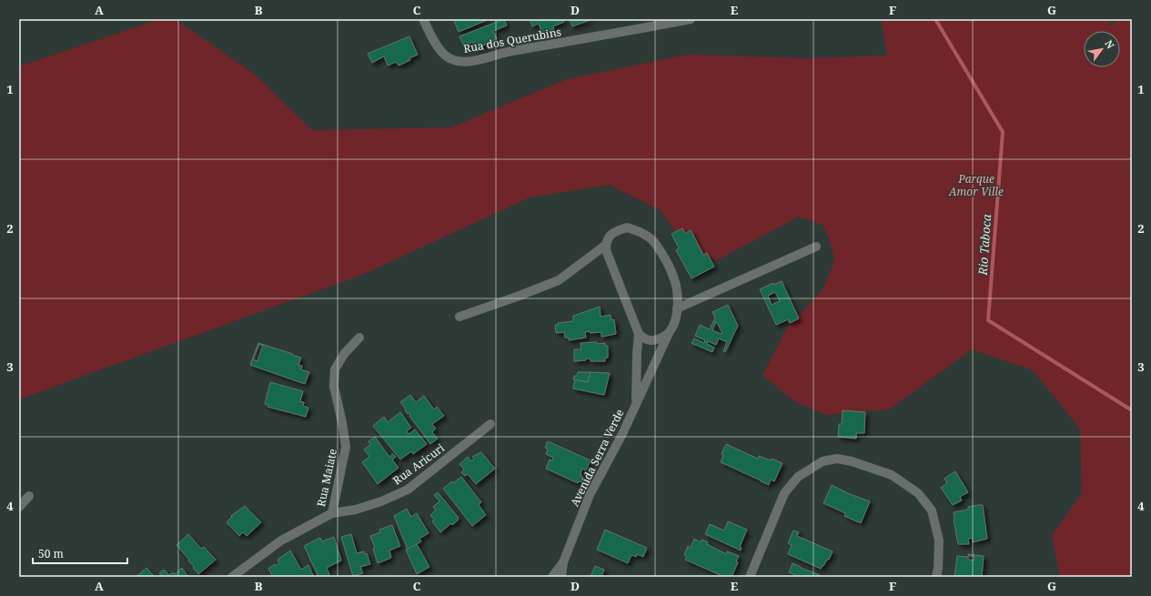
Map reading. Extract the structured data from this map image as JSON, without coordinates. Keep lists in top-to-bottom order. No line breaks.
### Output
{"streets":{"street":["Rua dos Querubins","Avenida Serra Verde","Rua Aricuri","Rua Maiate"]},"crossings":[["Rua Aricuri","Rua Maiate"]],"water":["Rio Taboca"],"parks":["Parque Amor Ville"],"scale_bar":"50 m","north":"top right","grid":{"columns":["A","B","C","D","E","F","G"],"rows":["1","2","3","4"]}}
